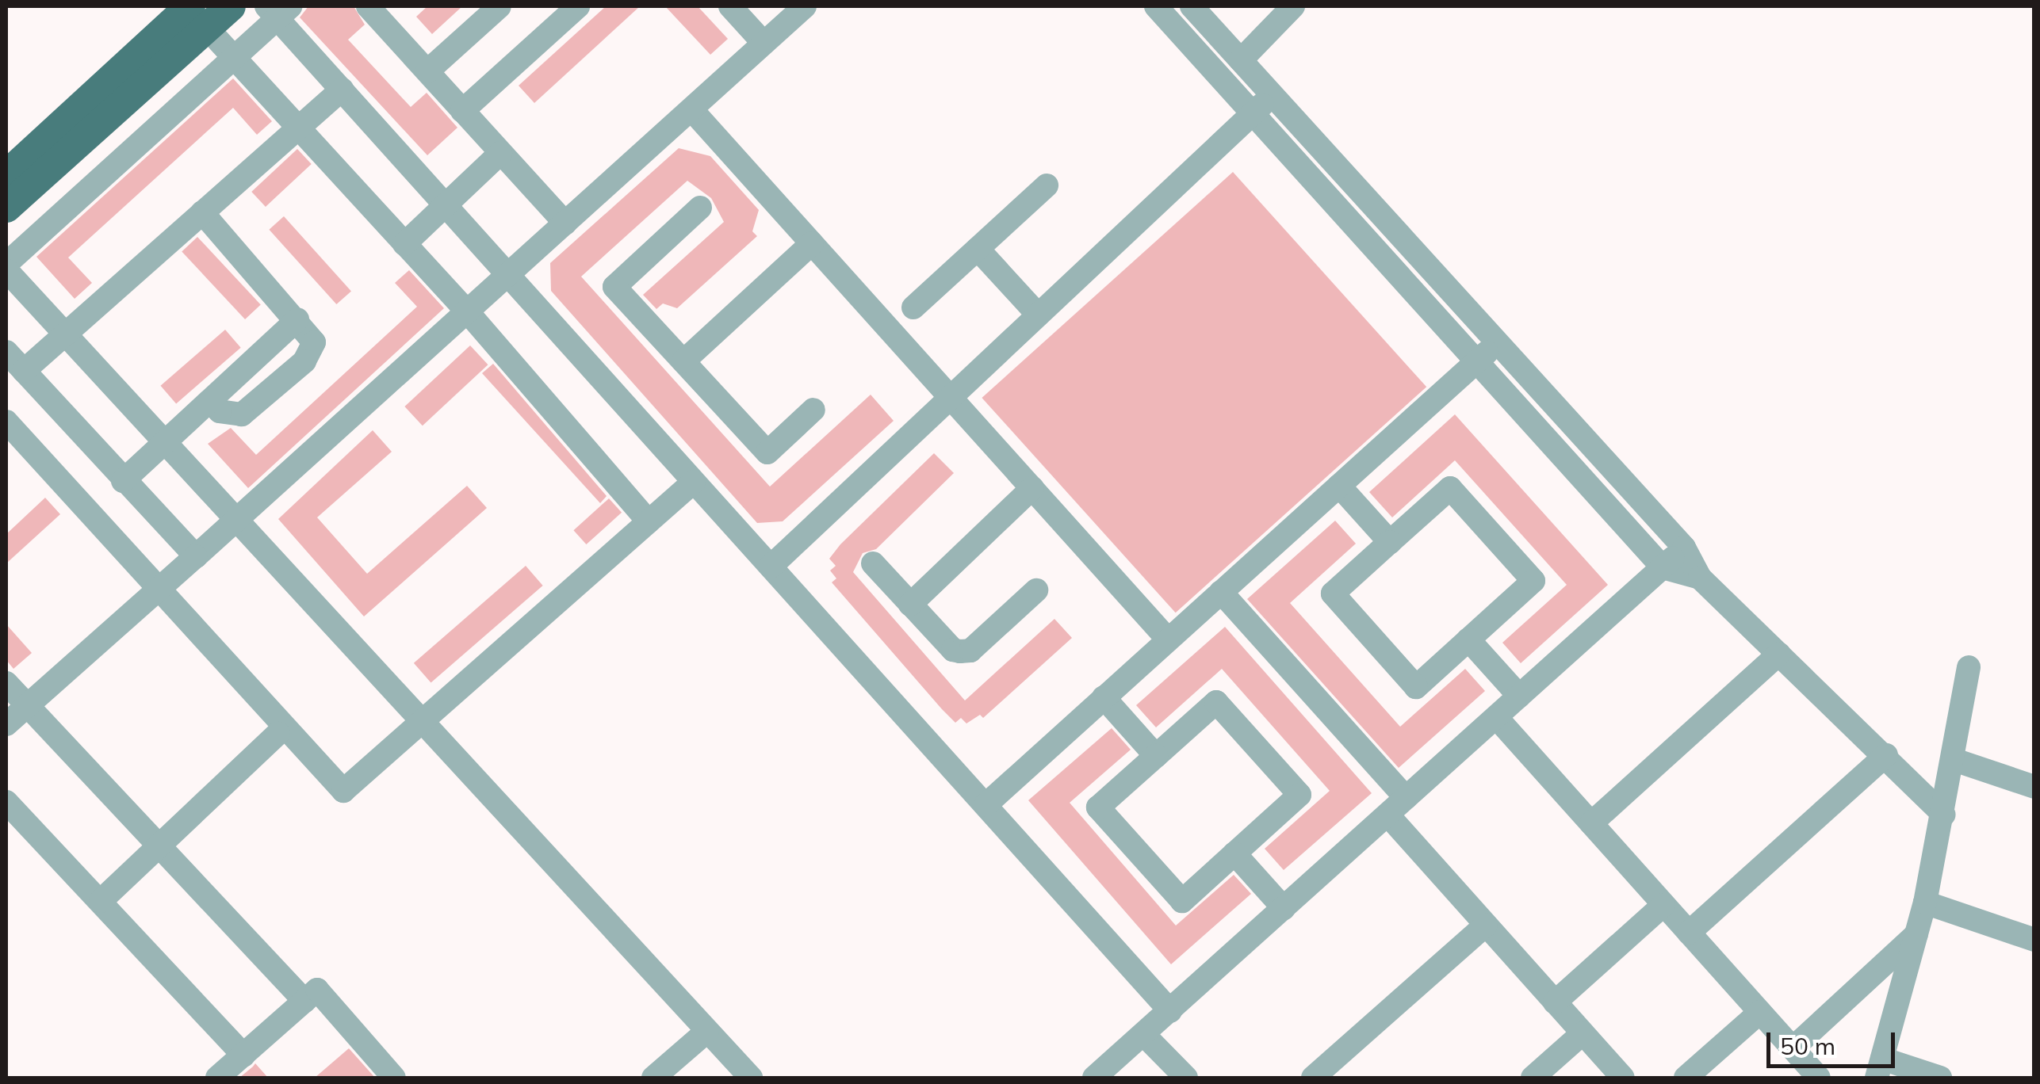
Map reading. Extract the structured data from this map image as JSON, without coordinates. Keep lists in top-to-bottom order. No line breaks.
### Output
{"scale_bar":"50 m"}
